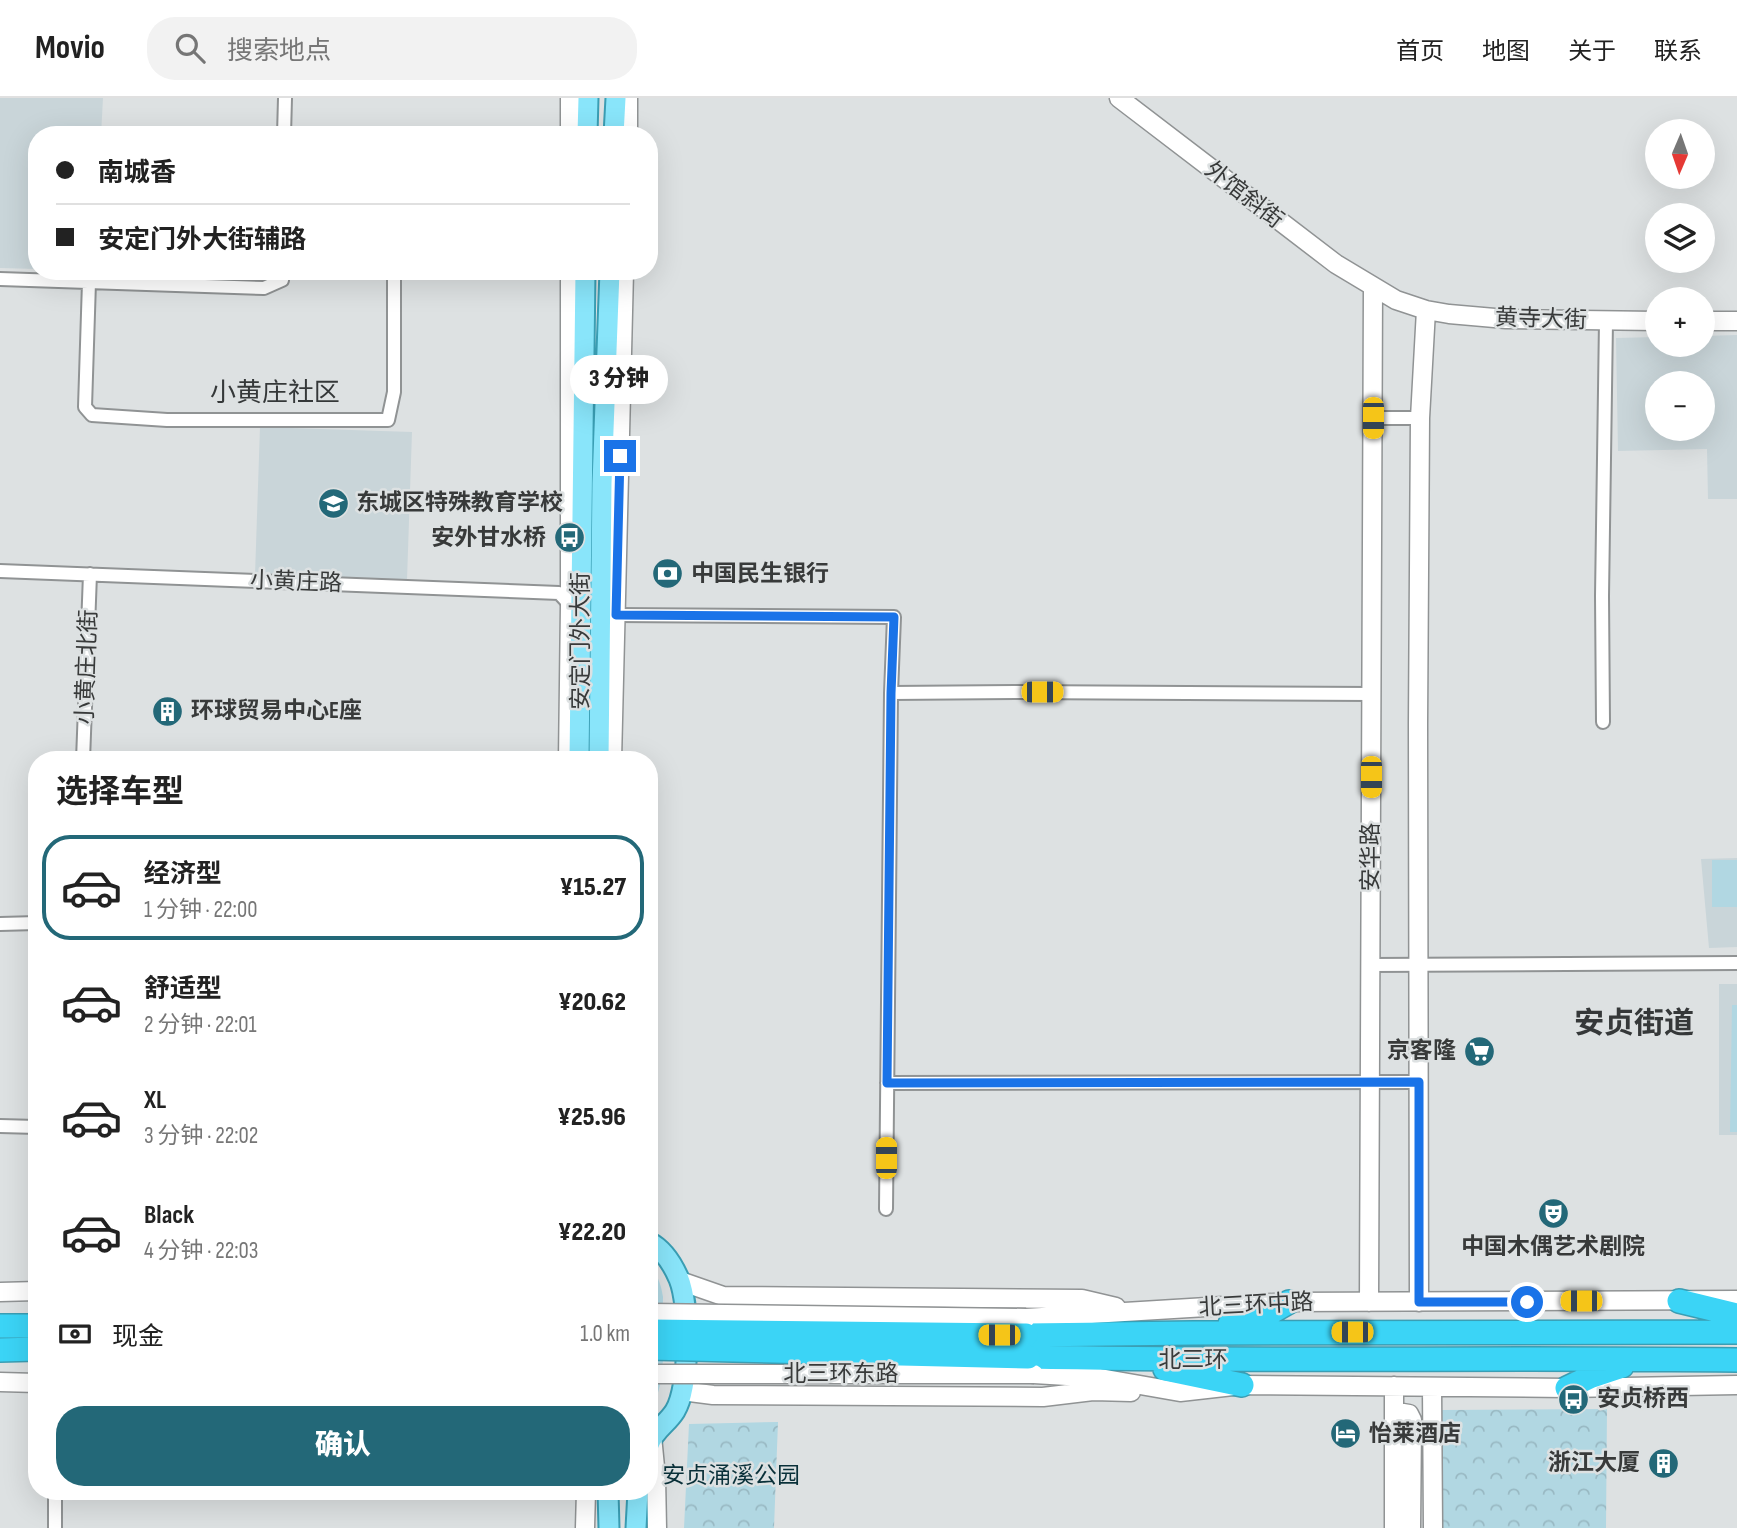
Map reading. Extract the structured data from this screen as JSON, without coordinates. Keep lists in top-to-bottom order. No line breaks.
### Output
{"streets":{"highway":["北三环"],"main road":["安定门外大街"],"street":["外馆斜街","黄寺大街","小黄庄路","小黄庄北街","安华路","北三环中路","北三环东路"]},"crossings":[["外馆斜街","黄寺大街"],["外馆斜街","安华路"],["黄寺大街","安华路"],["小黄庄路","安定门外大街"],["小黄庄路","小黄庄北街"],["安华路","北三环中路"],["北三环中路","北三环"],["北三环中路","北三环东路"],["北三环","北三环东路"]],"districts":["小黄庄社区","安贞街道"],"parks":["安贞涌溪公园"],"places":{"school or university":["东城区特殊教育学校"],"bus stop":["安外甘水桥","安贞桥西"],"bank":["中国民生银行"],"building":["环球贸易中心E座","浙江大厦"],"supermarket":["京客隆"],"theatre":["中国木偶艺术剧院"],"hotel":["怡莱酒店"]},"north":"bottom","page":{"header":"Movio","search":"搜索地点","nav":["首页","地图","关于","联系"],"map_buttons":["+","−"],"banner":["南城香","安定门外大街辅路"],"bubble":"3 分钟","heading":"选择车型","list":[{"name":"经济型","note":"1 分钟 · 22:00","value":"¥15.27"},{"name":"舒适型","note":"2 分钟 · 22:01","value":"¥20.62"},{"name":"XL","note":"3 分钟 · 22:02","value":"¥25.96"},{"name":"Black","note":"4 分钟 · 22:03","value":"¥22.20"}],"pay":["现金","1.0 km"],"buttons":"确认"}}
